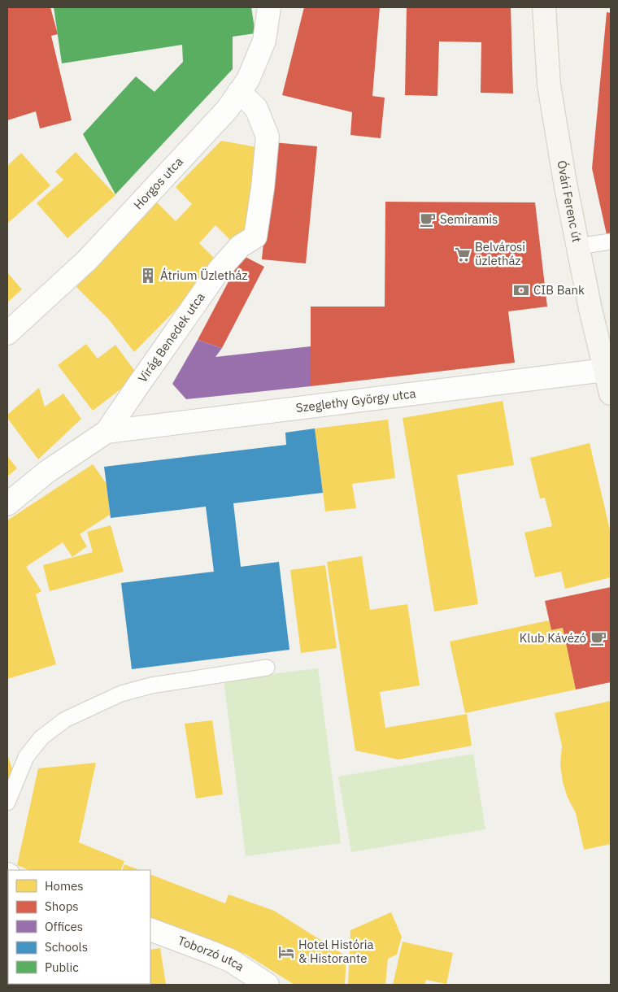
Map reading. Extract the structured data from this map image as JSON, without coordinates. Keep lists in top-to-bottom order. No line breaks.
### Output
{"streets":{"main road":["Óvári Ferenc út"],"street":["Horgos utca","Virág Benedek utca","Szeglethy György utca","Toborzó utca"]},"crossings":[["Horgos utca","Virág Benedek utca"],["Óvári Ferenc út","Szeglethy György utca"],["Virág Benedek utca","Szeglethy György utca"]],"places":{"cafe":["Semiramis","Klub Kávézó"],"supermarket":["Belvárosi üzletház"],"building":["Átrium Üzletház"],"bank":["CIB Bank"],"hotel":["Hotel História & Historante"]},"legend":["Homes","Shops","Offices","Schools","Public"]}
